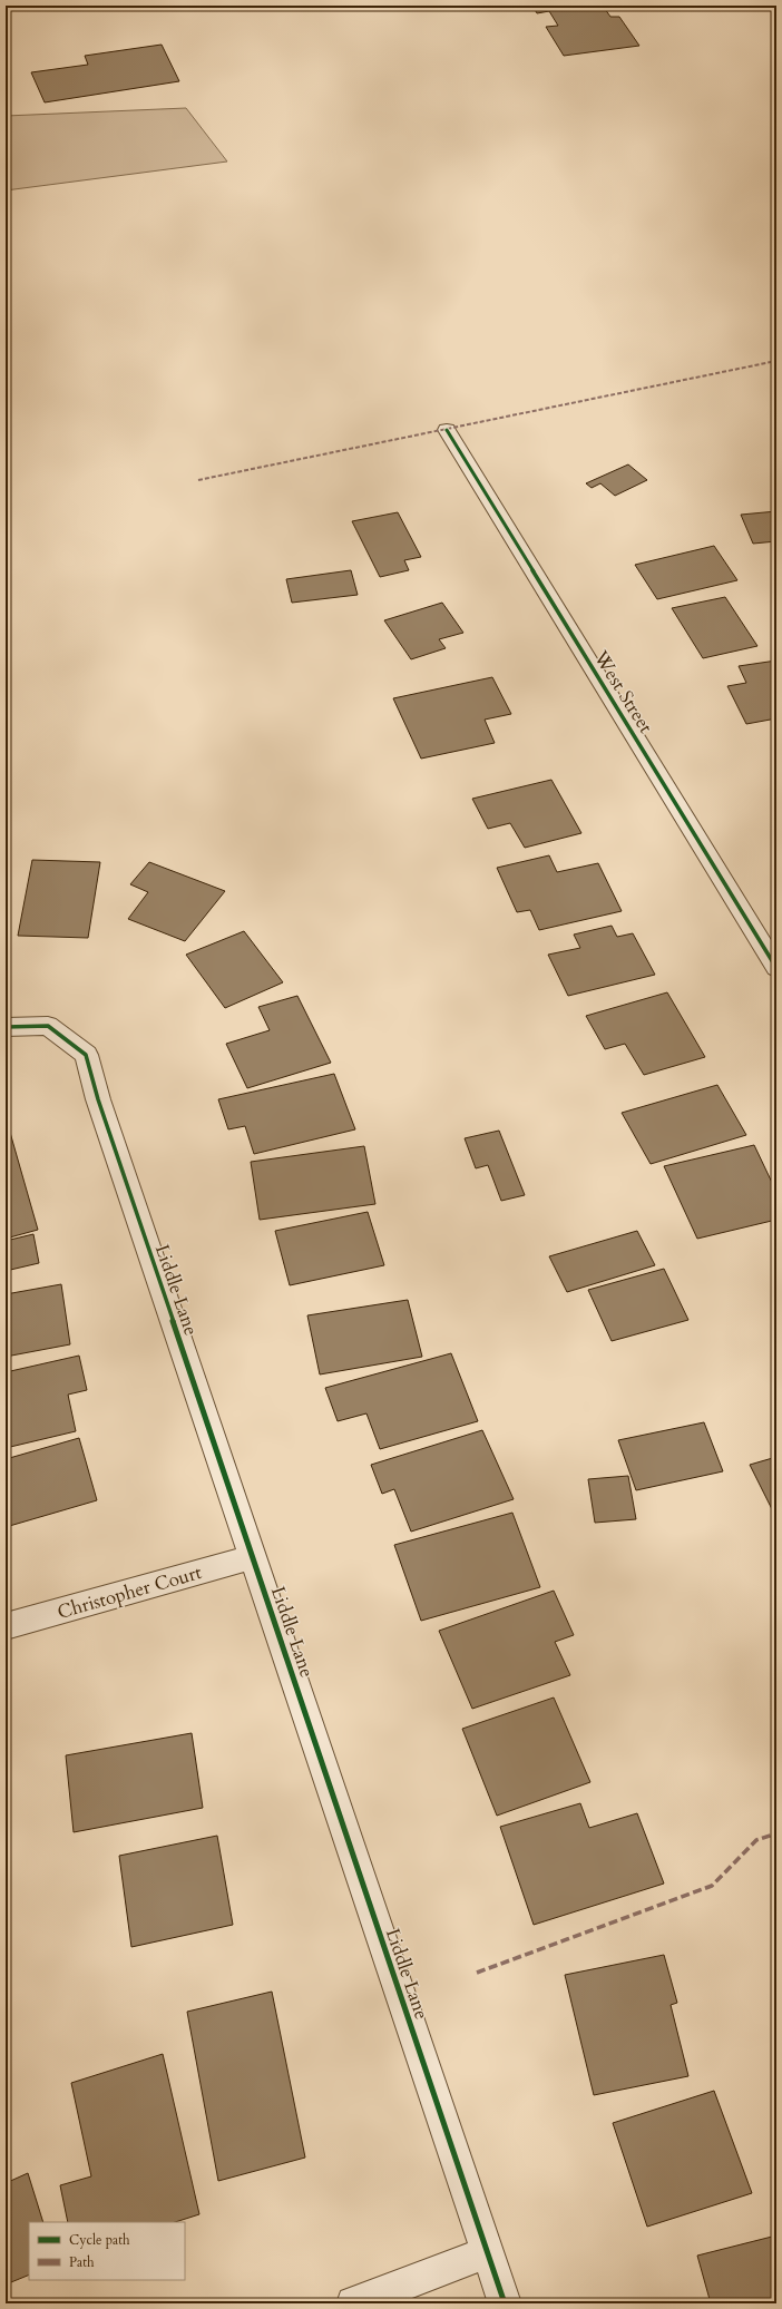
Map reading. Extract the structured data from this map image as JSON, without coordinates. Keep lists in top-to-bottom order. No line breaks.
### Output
{"streets":{"street":["West Street","Liddle Lane","Christopher Court"]},"crossings":[["Liddle Lane","Christopher Court"]],"legend":["Cycle path","Path"]}
